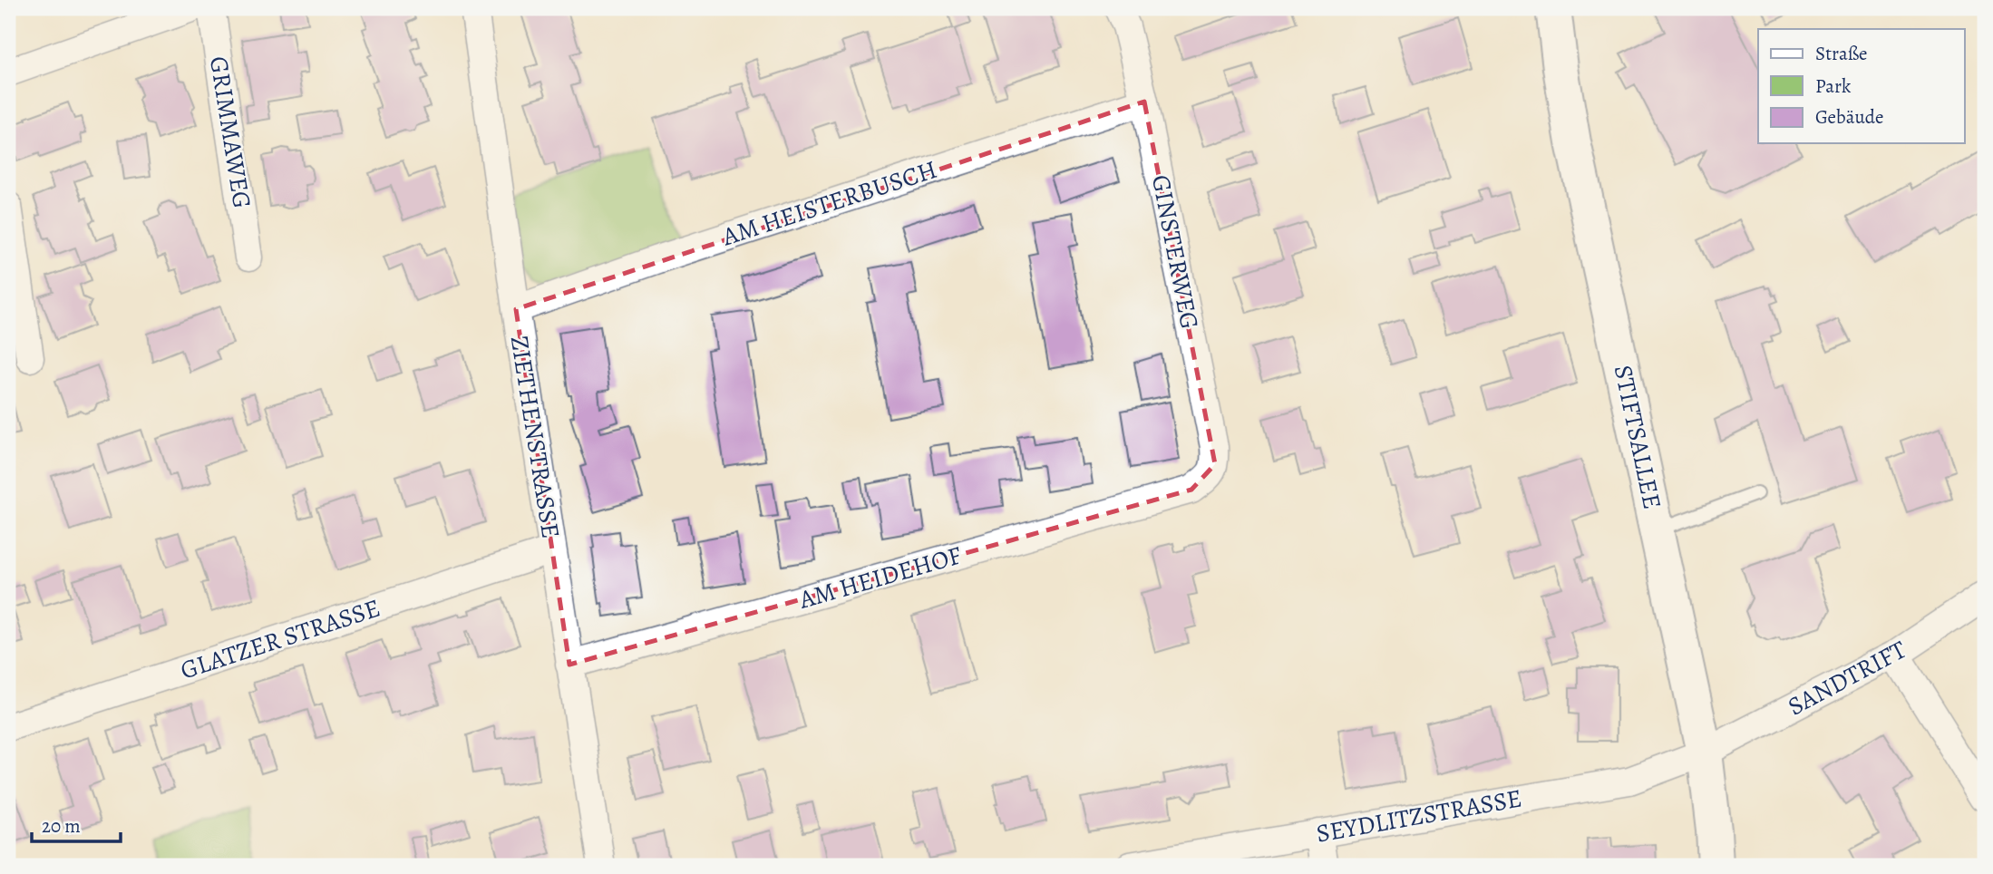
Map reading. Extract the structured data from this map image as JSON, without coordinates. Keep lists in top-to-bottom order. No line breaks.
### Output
{"streets":{"main road":["STIFTSALLEE"],"street":["GRIMMAWEG","AM HEISTERBUSCH","GINSTERWEG","ZIETHENSTRASSE","AM HEIDEHOF","GLATZER STRASSE","SANDTRIFT","SEYDLITZSTRASSE"]},"crossings":[["AM HEISTERBUSCH","GINSTERWEG"],["AM HEISTERBUSCH","ZIETHENSTRASSE"],["GINSTERWEG","AM HEIDEHOF"],["ZIETHENSTRASSE","AM HEIDEHOF"],["ZIETHENSTRASSE","GLATZER STRASSE"],["STIFTSALLEE","SANDTRIFT"],["STIFTSALLEE","SEYDLITZSTRASSE"],["SANDTRIFT","SEYDLITZSTRASSE"]],"legend":["Straße","Park","Gebäude"],"scale_bar":"20 m"}
